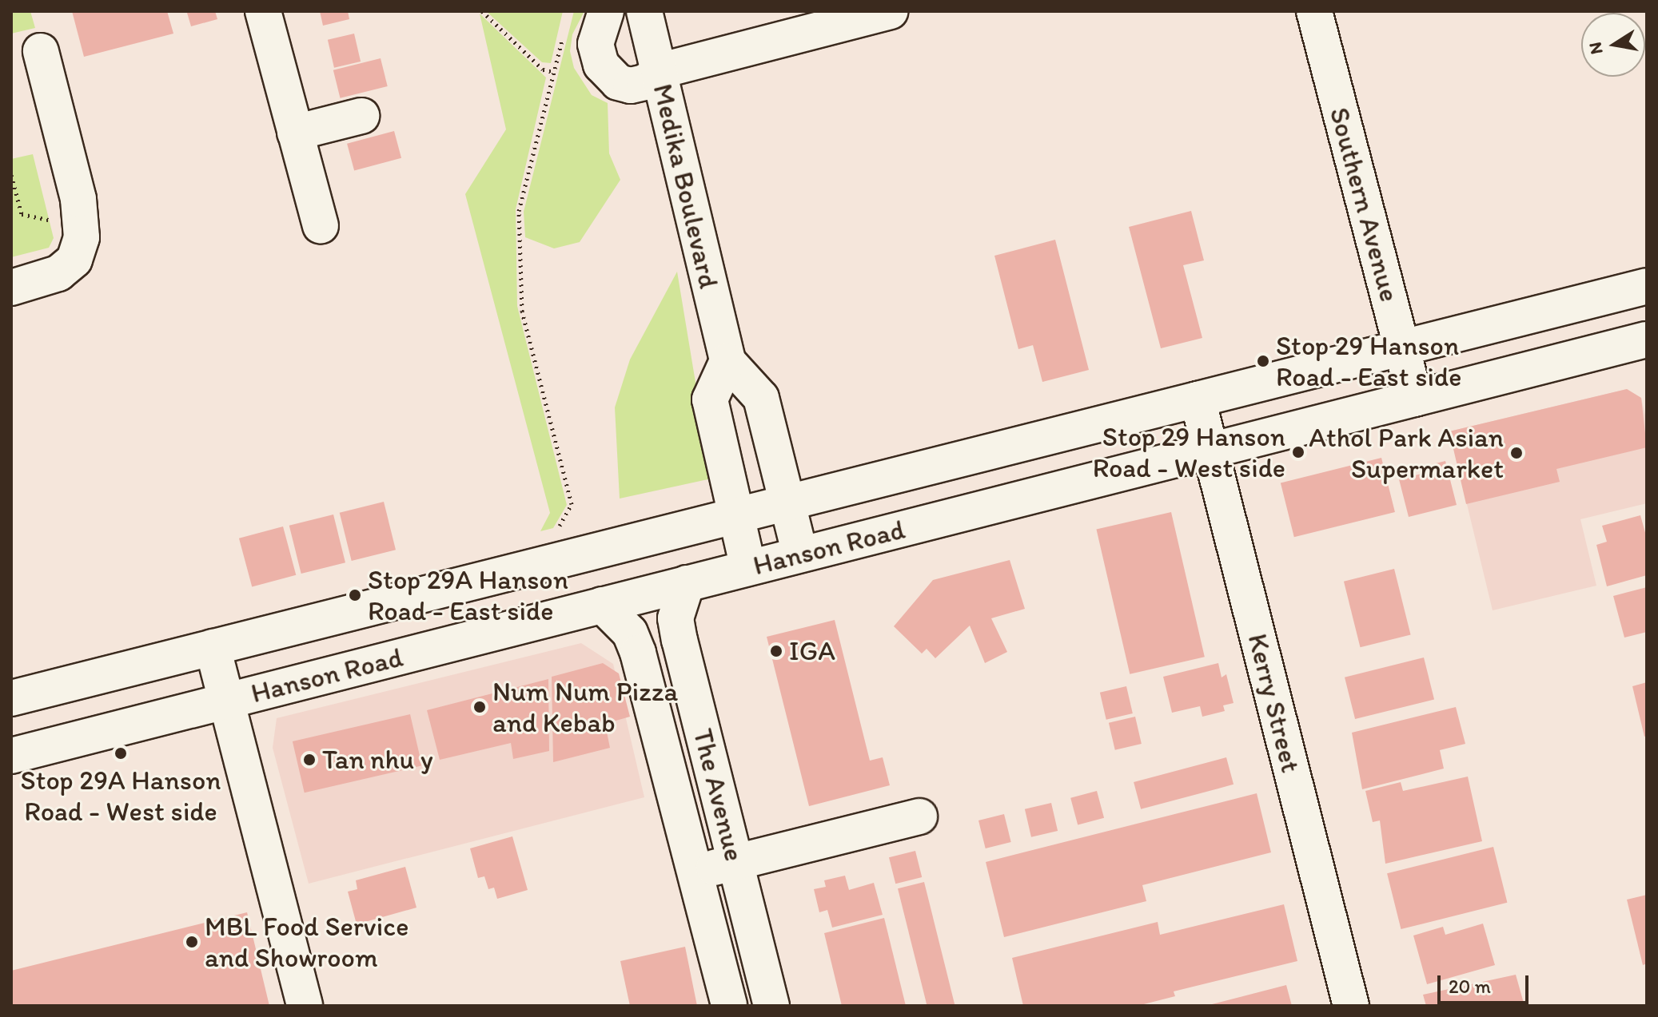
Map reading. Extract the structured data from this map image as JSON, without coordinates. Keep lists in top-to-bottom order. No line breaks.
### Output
{"streets":{"street":["Medika Boulevard","Southern Avenue","Hanson Road","Kerry Street","The Avenue"]},"crossings":[["Medika Boulevard","Hanson Road"],["Southern Avenue","Hanson Road"],["Hanson Road","Kerry Street"],["Hanson Road","The Avenue"]],"places":["Stop 29 Hanson Road - East side","Stop 29 Hanson Road - West side","Athol Park Asian Supermarket","Stop 29A Hanson Road - East side","IGA","Num Num Pizza and Kebab","Stop 29A Hanson Road - West side","Tan nhu y","MBL Food Service and Showroom"],"scale_bar":"20 m","north":"left"}
